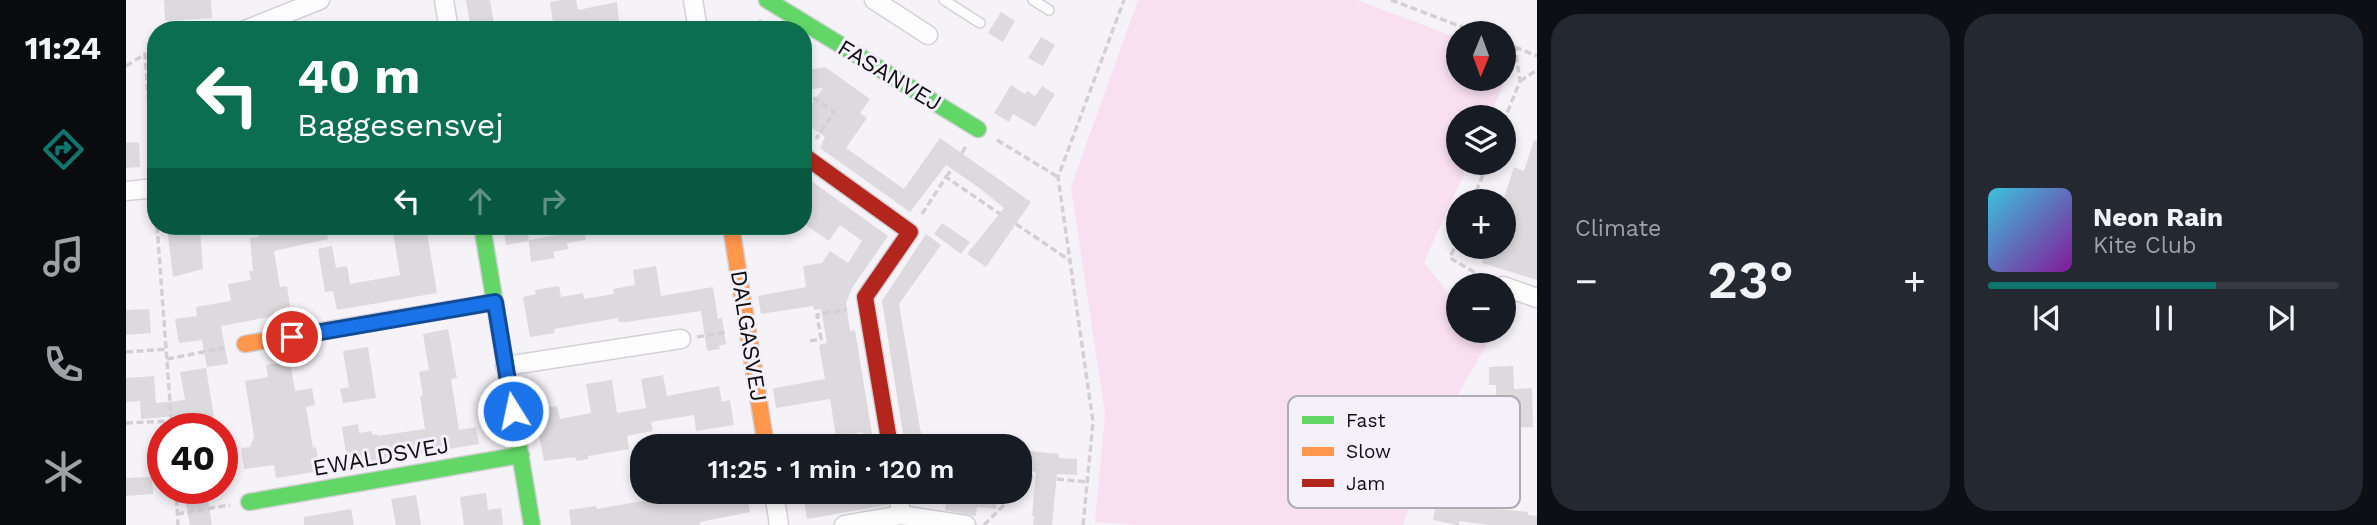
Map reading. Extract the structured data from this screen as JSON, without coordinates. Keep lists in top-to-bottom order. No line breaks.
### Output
{"streets":{"street":["FASANVEJ","DALGASVEJ","EWALDSVEJ"]},"legend":["Fast","Slow","Jam"],"north":"bottom","page":{"tabs":"11:24","tile":"Climate","map_buttons":["+","−"],"turn":["40 m","Baggesensvej"],"song":["Neon Rain","Kite Club"],"heat":["−","23°","+"],"limit":"40","trip":"11:25 · 1 min · 120 m"}}
